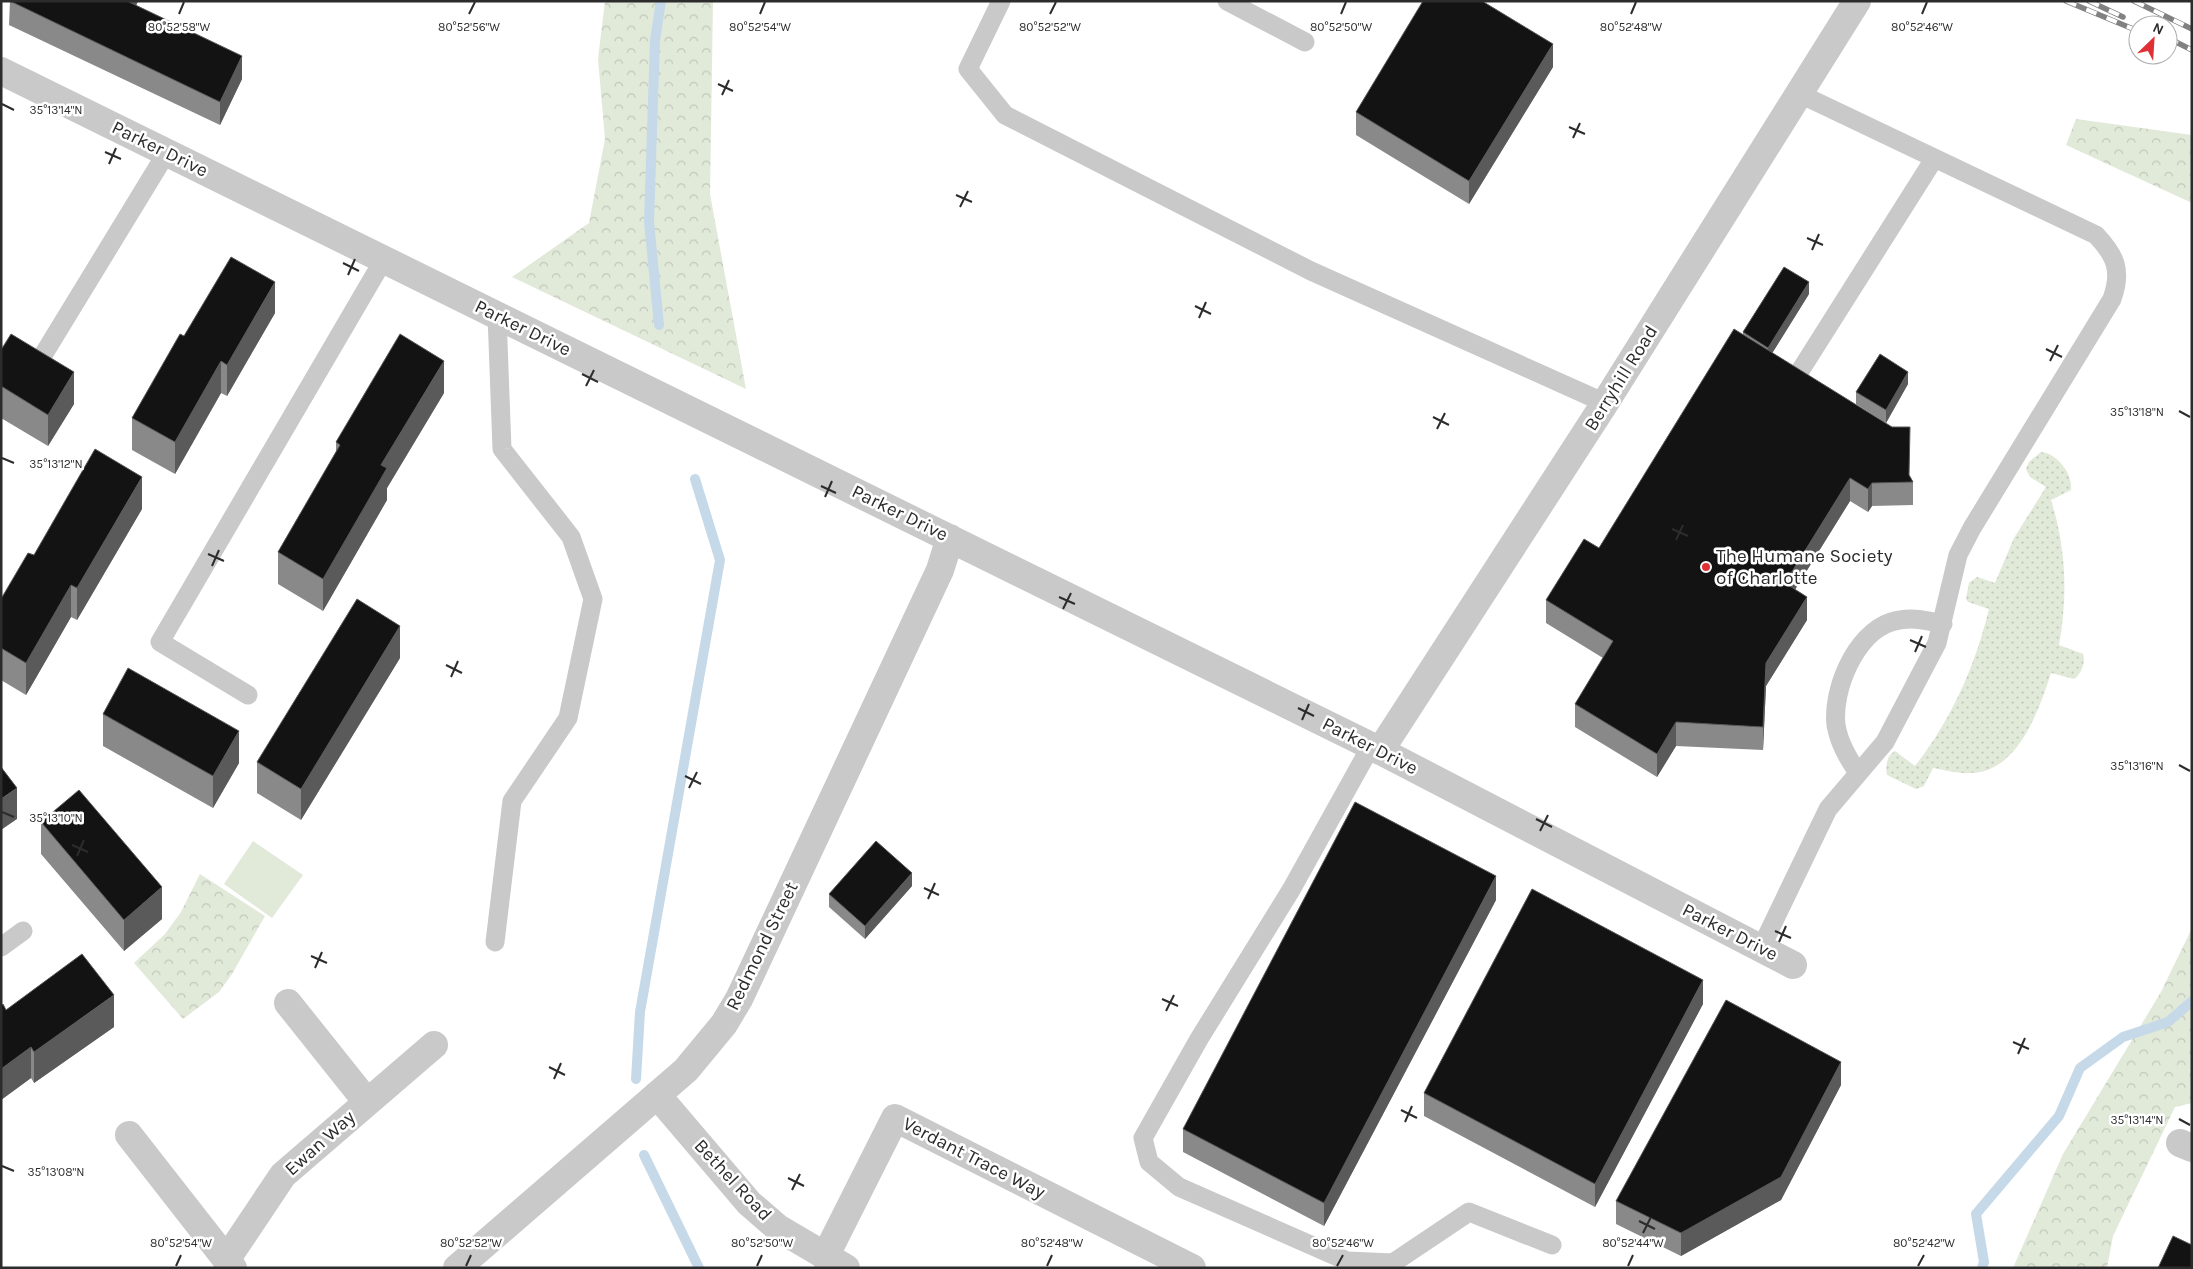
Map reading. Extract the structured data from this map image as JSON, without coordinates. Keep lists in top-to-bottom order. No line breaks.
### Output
{"streets":{"street":["Parker Drive","Berryhill Road","Redmond Street","Ewan Way","Verdant Trace Way","Bethel Road"]},"crossings":[["Parker Drive","Berryhill Road"],["Parker Drive","Redmond Street"],["Redmond Street","Bethel Road"],["Verdant Trace Way","Bethel Road"]],"places":["The Humane Society of Charlotte"],"north":"top right","coordinates":["80°52'58\"W","80°52'56\"W","80°52'54\"W","80°52'52\"W","80°52'50\"W","80°52'48\"W","80°52'46\"W","35°13'14\"N","35°13'18\"N","35°13'12\"N","35°13'16\"N","35°13'10\"N","35°13'08\"N","80°52'44\"W","80°52'42\"W"]}
